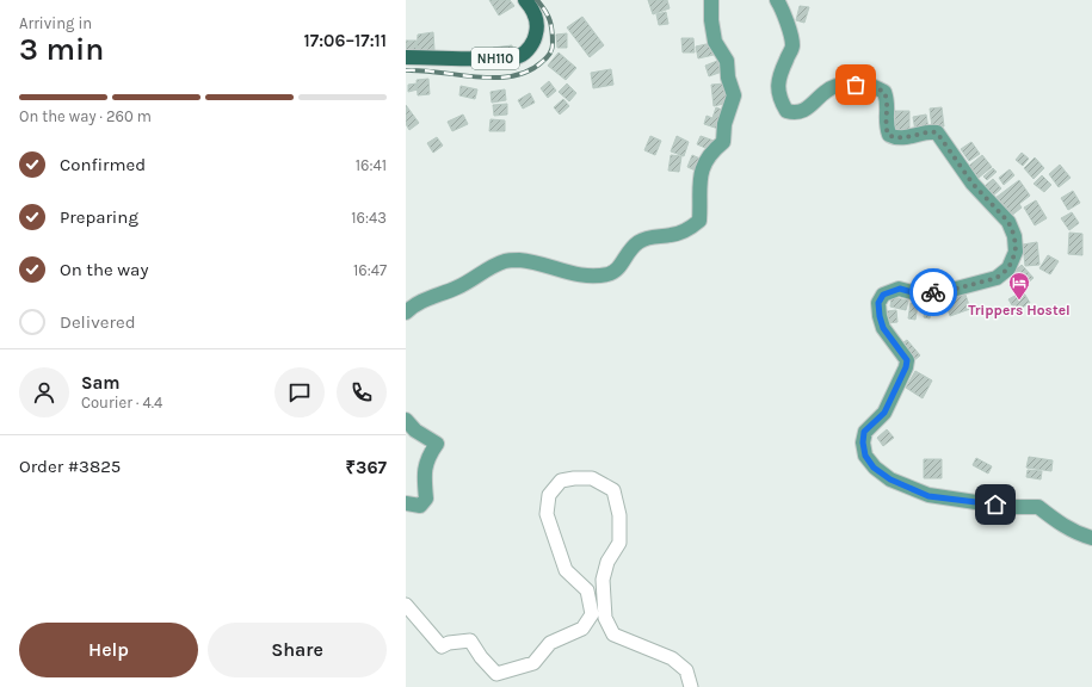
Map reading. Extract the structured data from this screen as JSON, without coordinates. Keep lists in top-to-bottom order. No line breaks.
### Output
{"streets":{"highway":["NH110"]},"places":{"hotel":["Trippers Hostel"]},"page":{"heading":["3 min","Arriving in","17:06–17:11"],"panel":["Sam","Courier · 4.4","Order #3825","₹367"],"bar":"On the way · 260 m","list":[["Confirmed","16:41"],["Preparing","16:43"],["On the way","16:47"],"Delivered"],"buttons":["Help","Share"]}}
